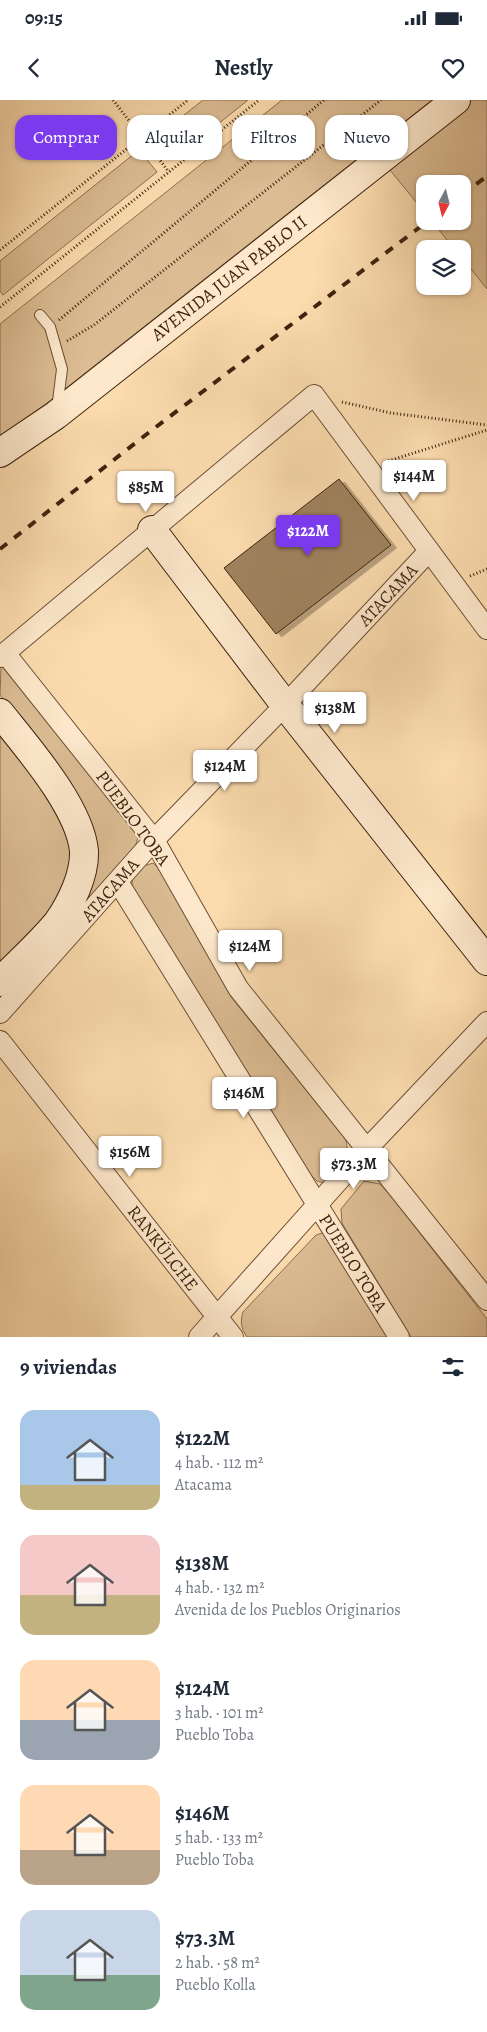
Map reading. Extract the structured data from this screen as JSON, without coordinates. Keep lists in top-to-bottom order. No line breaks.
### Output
{"streets":{"main road":["AVENIDA JUAN PABLO II"],"street":["ATACAMA","PUEBLO TOBA","RANKÜLCHE"]},"crossings":[["ATACAMA","PUEBLO TOBA"]],"north":"bottom","page":{"status":"09:15","header":"Nestly","chip":["Comprar","Alquilar","Filtros","Nuevo"],"price":["$144M","$85M","$122M","$138M","$124M","$124M","$146M","$156M","$73.3M"],"heading":"9 viviendas","list":[{"name":"$122M","note":"4 hab. · 112 m² · Atacama"},{"name":"$138M","note":"4 hab. · 132 m² · Avenida de los Pueblos Originarios"},{"name":"$124M","note":"3 hab. · 101 m² · Pueblo Toba"},{"name":"$146M","note":"5 hab. · 133 m² · Pueblo Toba"},{"name":"$73.3M","note":"2 hab. · 58 m² · Pueblo Kolla"}]}}
